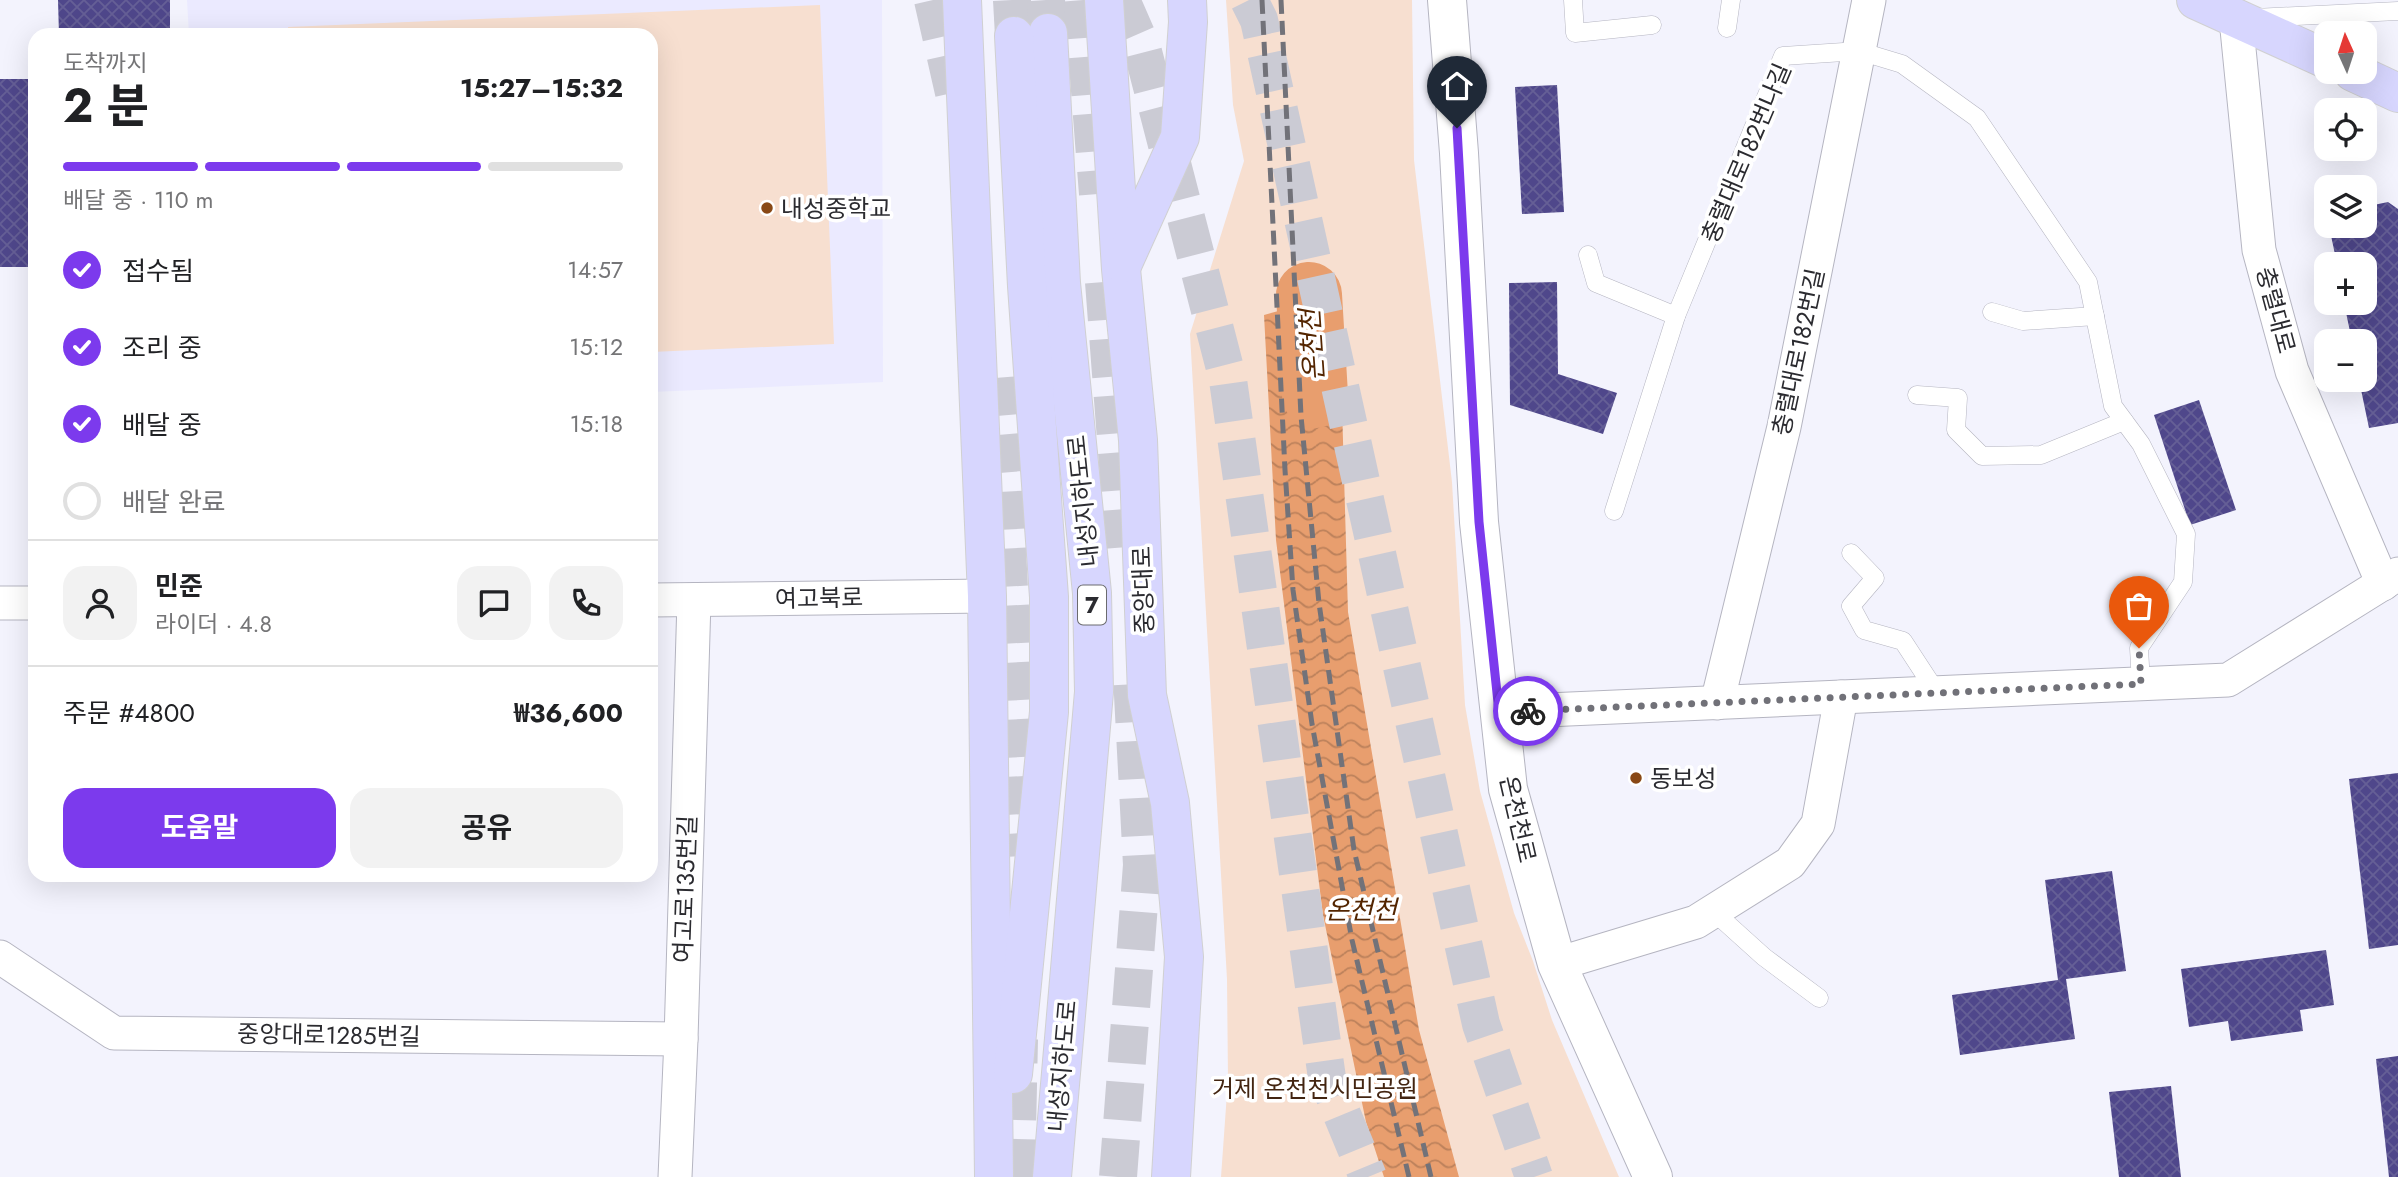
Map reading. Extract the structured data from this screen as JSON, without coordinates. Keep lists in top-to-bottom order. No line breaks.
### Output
{"streets":{"main road":["내성지하도로","중앙대로","7"],"street":["충렬대로","충렬대로182번길","여고북로","온천천로","여고로135번길","중앙대로1285번길"],"lane":["충렬대로182번나길"]},"crossings":[["충렬대로182번나길","충렬대로182번길"],["여고북로","여고로135번길"],["여고로135번길","중앙대로1285번길"]],"water":["온천천"],"parks":["거제 온천천시민공원"],"places":["내성중학교","동보성"],"north":"top","page":{"map_buttons":["+","−"],"heading":["2 분","도착까지","15:27–15:32"],"panel":["민준","라이더 · 4.8","주문 #4800","₩36,600"],"bar":"배달 중 · 110 m","list":[["접수됨","14:57"],["조리 중","15:12"],["배달 중","15:18"],"배달 완료"],"buttons":["도움말","공유"]}}
